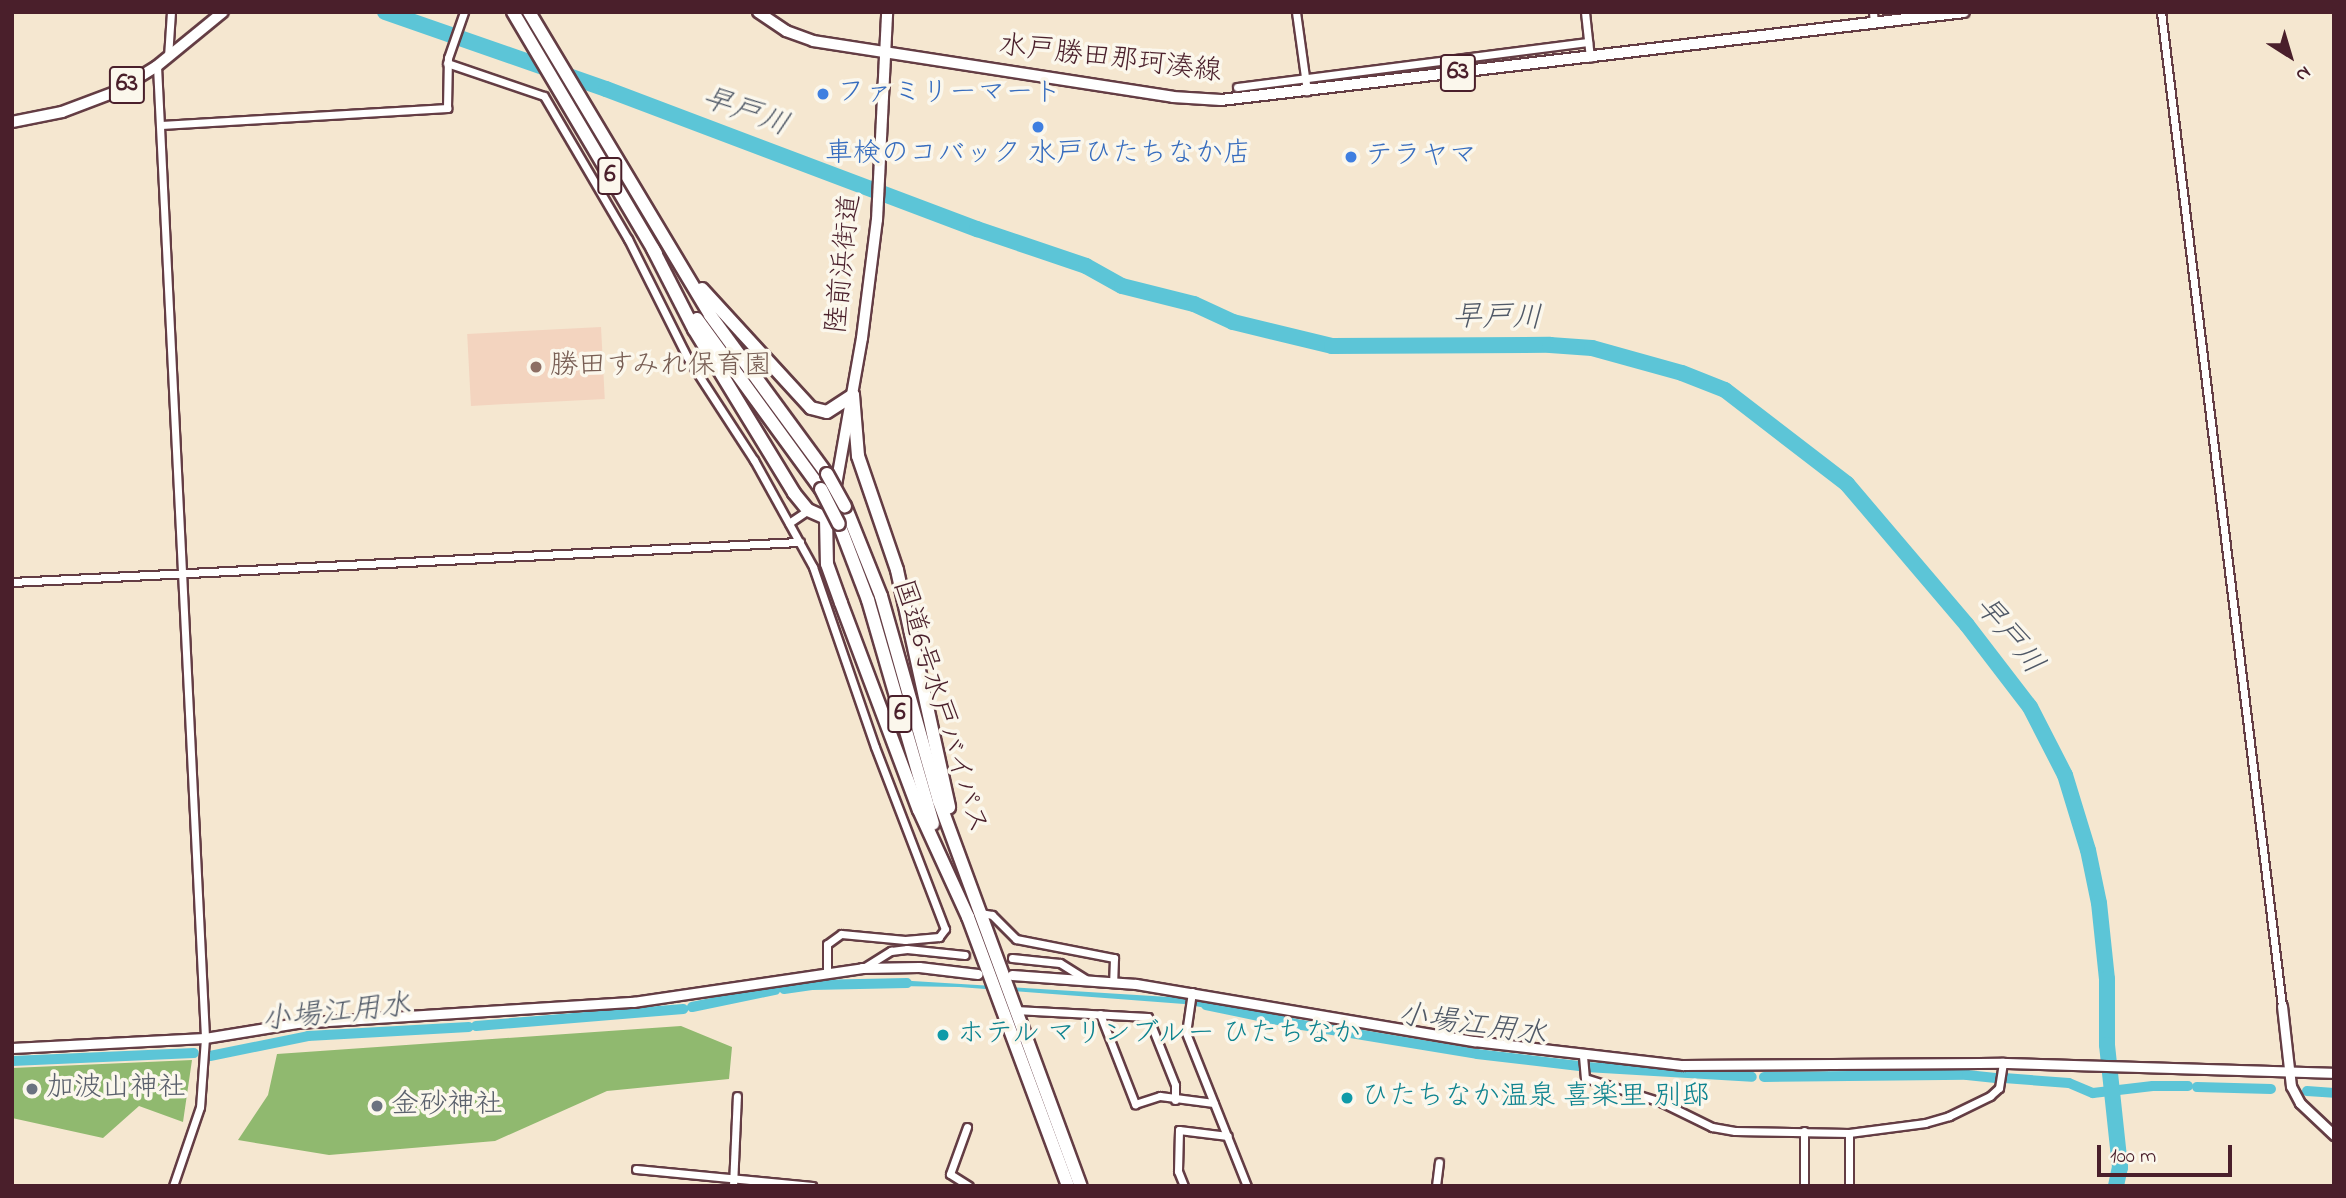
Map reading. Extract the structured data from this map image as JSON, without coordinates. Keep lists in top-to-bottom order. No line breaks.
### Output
{"streets":{"highway":["6","国道6号水戸バイパス"],"main road":["水戸勝田那珂湊線","63","陸前浜街道"]},"crossings":[["水戸勝田那珂湊線","陸前浜街道"],["6","国道6号水戸バイパス"]],"water":["早戸川","小場江用水"],"places":["ファミリーマート","車検のコバック 水戸ひたちなか店","テラヤマ","勝田すみれ保育園","ホテル マリンブルー ひたちなか","加波山神社","ひたちなか温泉 喜楽里 別邸","金砂神社"],"scale_bar":"100 m","north":"bottom right"}
